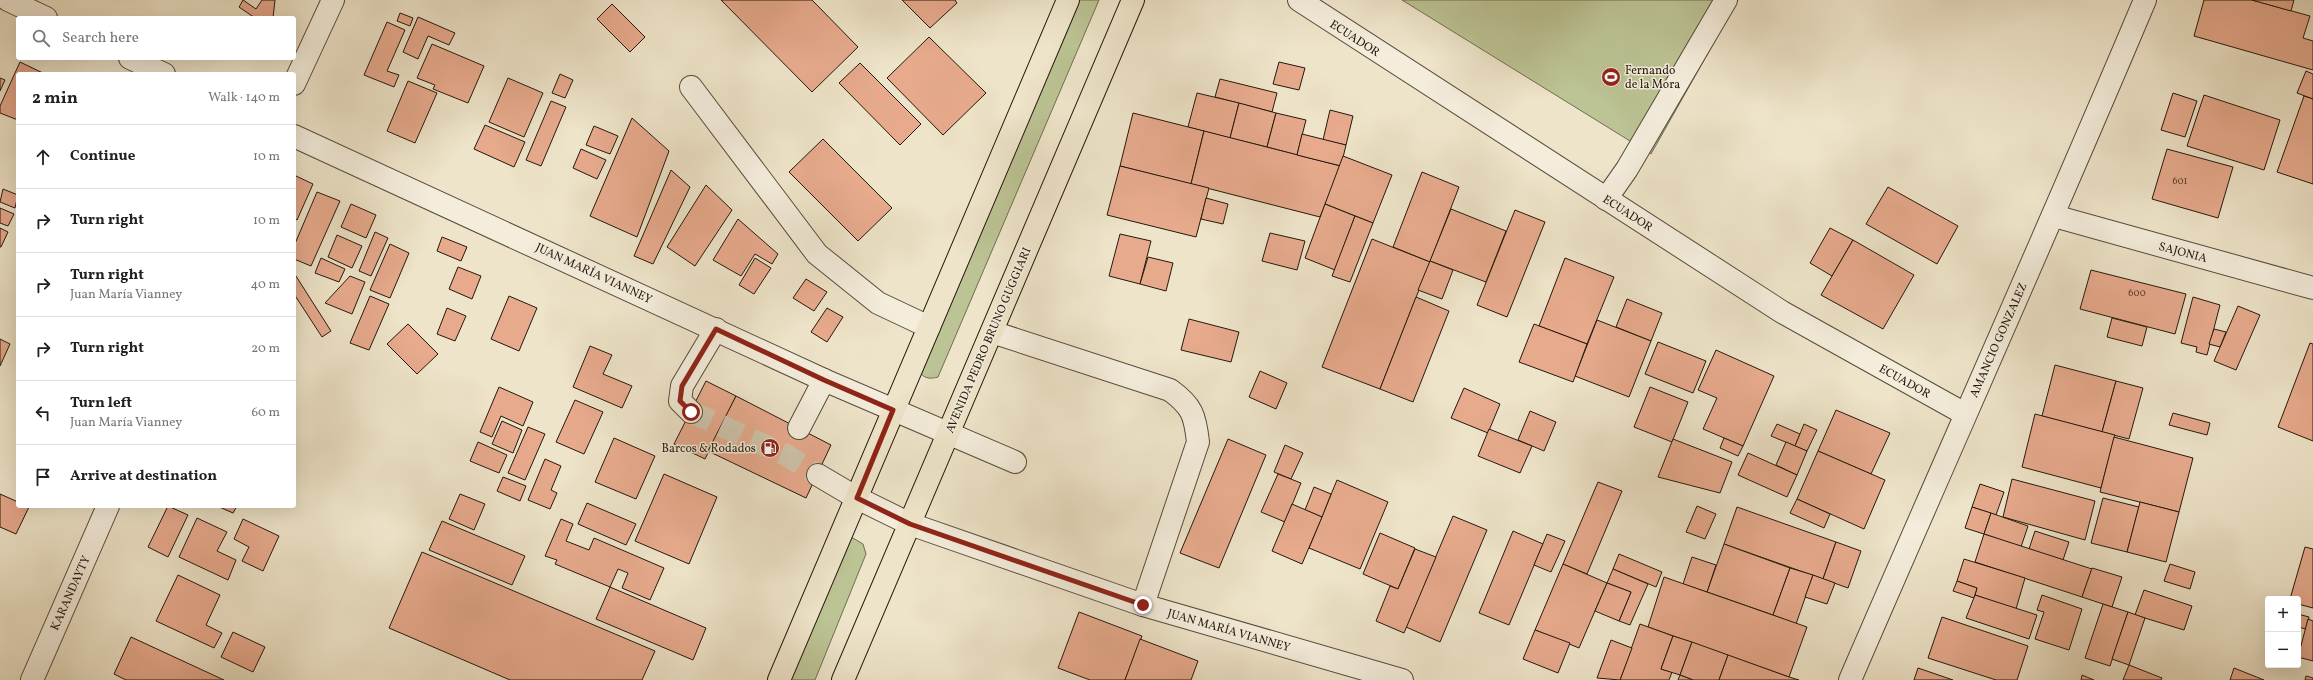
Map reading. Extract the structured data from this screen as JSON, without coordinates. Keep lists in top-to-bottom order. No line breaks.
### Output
{"streets":{"main road":["AVENIDA PEDRO BRUNO GUGGIARI"],"street":["ECUADOR","SAJONIA","JUAN MARÍA VIANNEY","AMANCIO GONZALEZ","KARANDAYTY"]},"crossings":[["ECUADOR","AMANCIO GONZALEZ"],["SAJONIA","AMANCIO GONZALEZ"],["JUAN MARÍA VIANNEY","AVENIDA PEDRO BRUNO GUGGIARI"]],"places":{"sports":["Fernando de la Mora"],"fuel station":["Barcos & Rodados"]},"house_numbers":["601","600"],"page":{"search":"Search here","heading":["2 min","Walk · 140 m"],"list":[["Continue","10 m"],["Turn right","10 m"],["Turn right","Juan María Vianney","40 m"],["Turn right","20 m"],["Turn left","Juan María Vianney","60 m"],"Arrive at destination"],"map_buttons":["+","−"]}}
